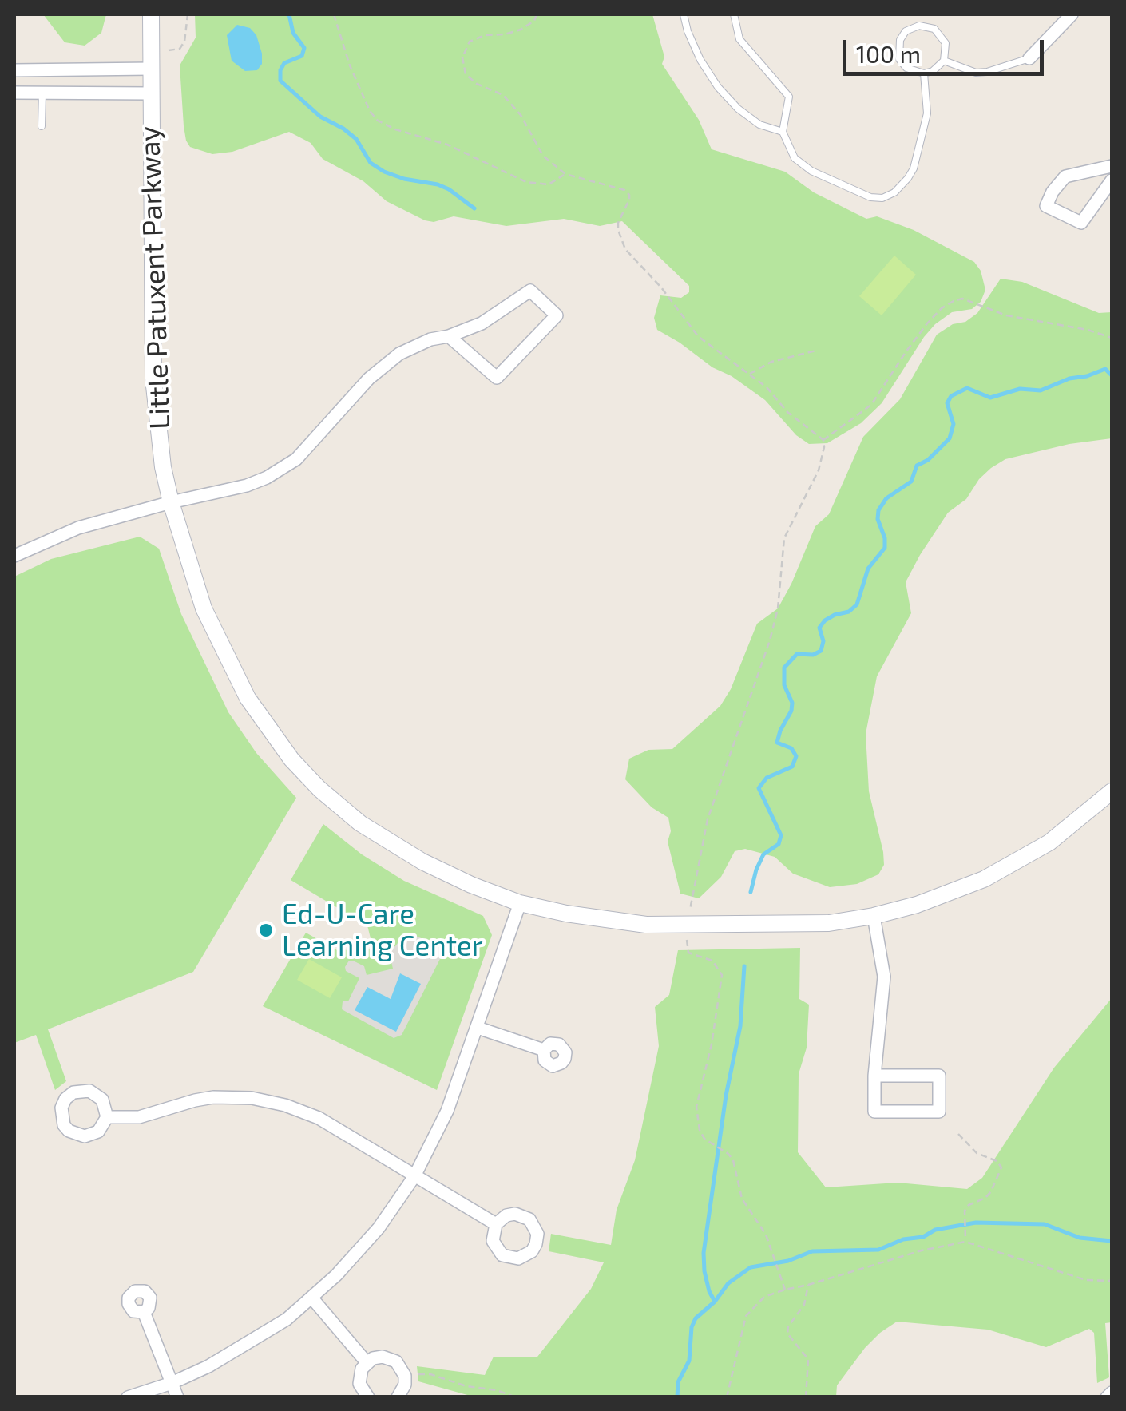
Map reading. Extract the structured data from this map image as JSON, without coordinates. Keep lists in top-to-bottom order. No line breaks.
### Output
{"streets":{"street":["Little Patuxent Parkway"]},"places":["Ed-U-Care Learning Center"],"scale_bar":"100 m"}
